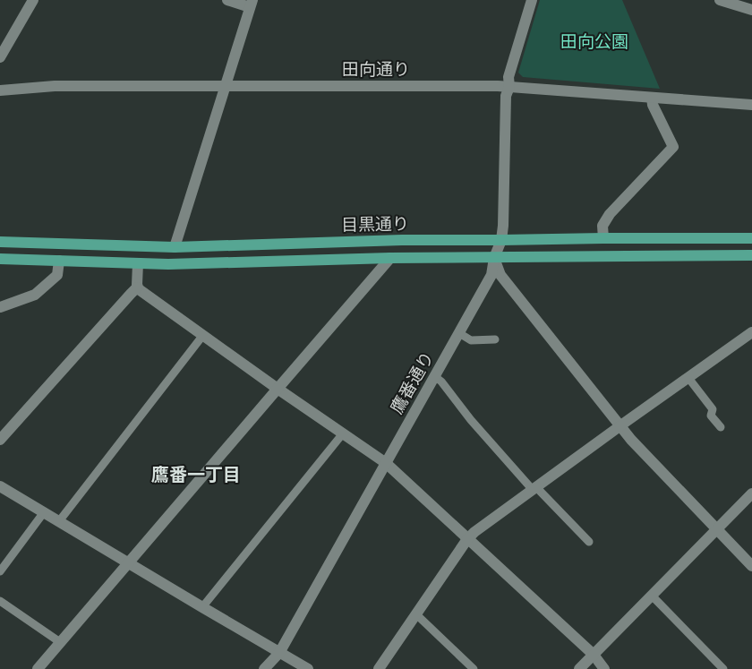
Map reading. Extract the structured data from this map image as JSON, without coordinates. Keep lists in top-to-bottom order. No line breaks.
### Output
{"streets":{"main road":["目黒通り"],"street":["田向通り","鷹番通り"]},"crossings":[["田向通り","鷹番通り"],["目黒通り","鷹番通り"]],"districts":["鷹番一丁目"],"parks":["田向公園"]}
